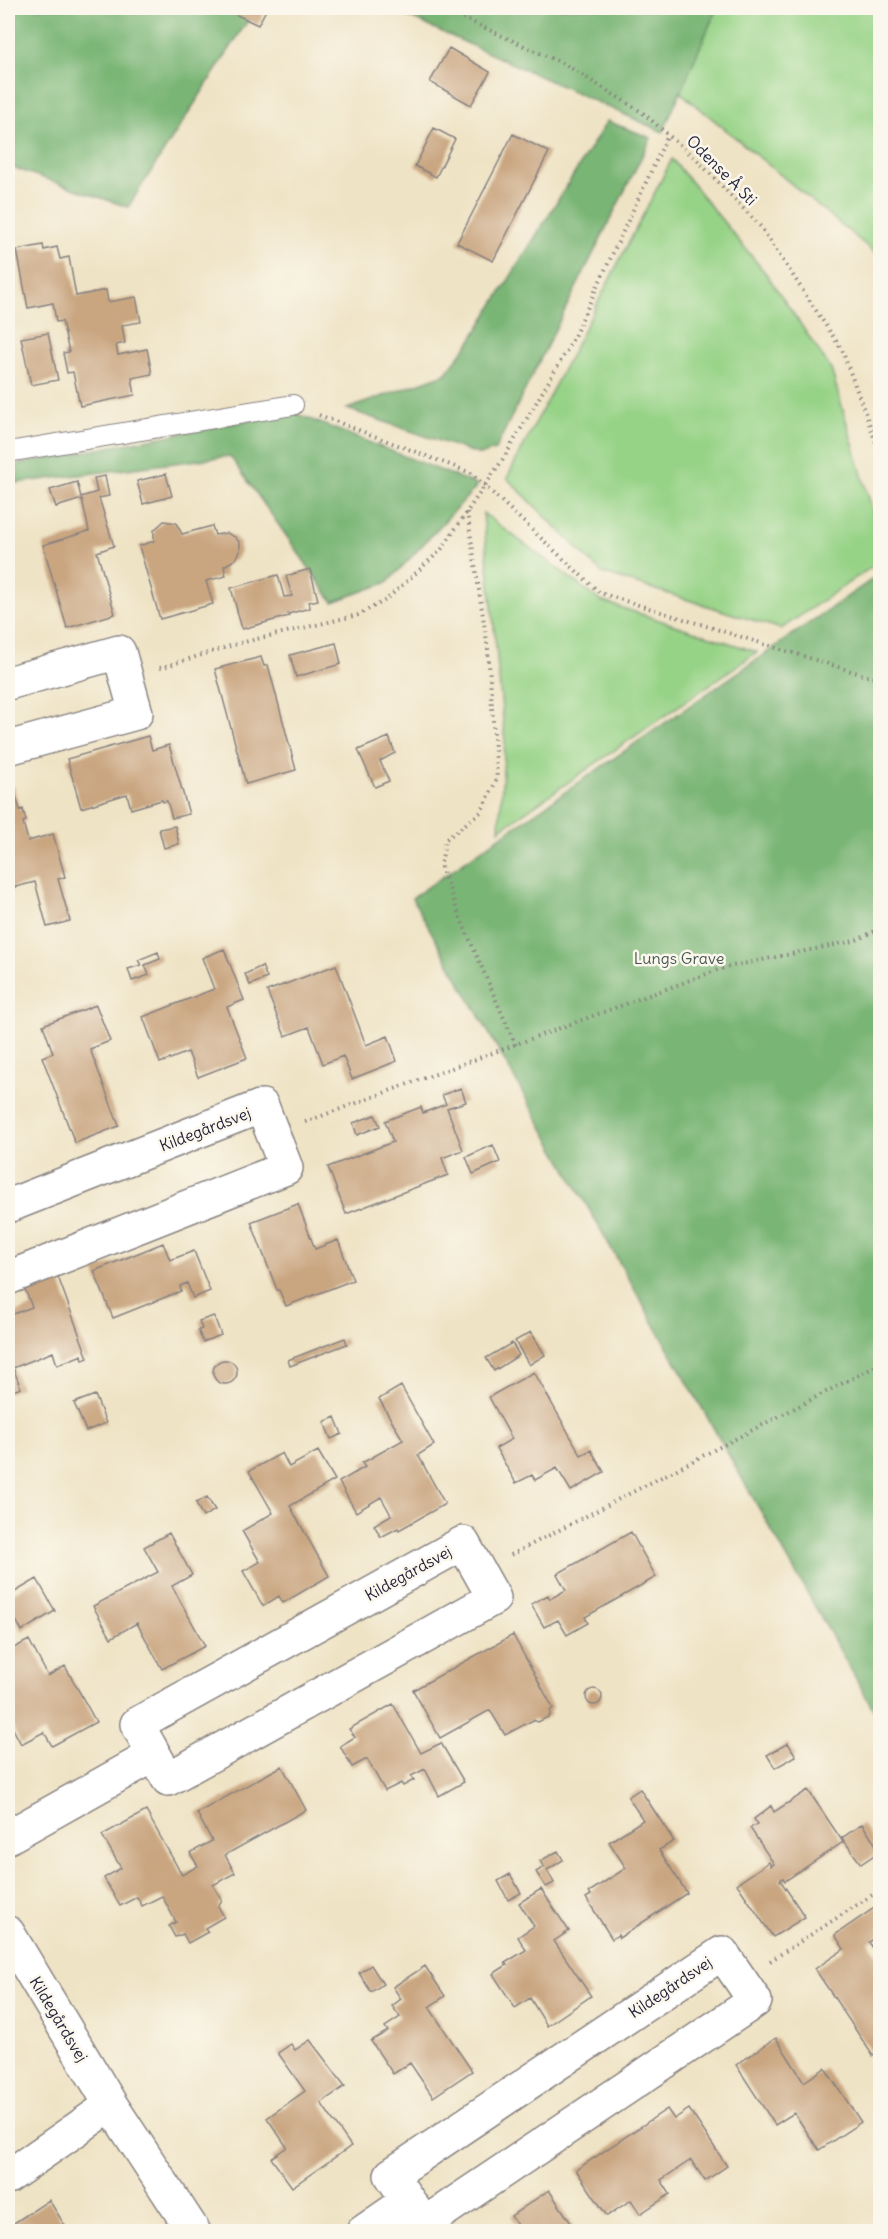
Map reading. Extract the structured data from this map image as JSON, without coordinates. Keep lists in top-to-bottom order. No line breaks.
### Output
{"streets":{"street":["Kildegårdsvej"],"path":["Odense Å Sti"]},"parks":["Lungs Grave"]}
